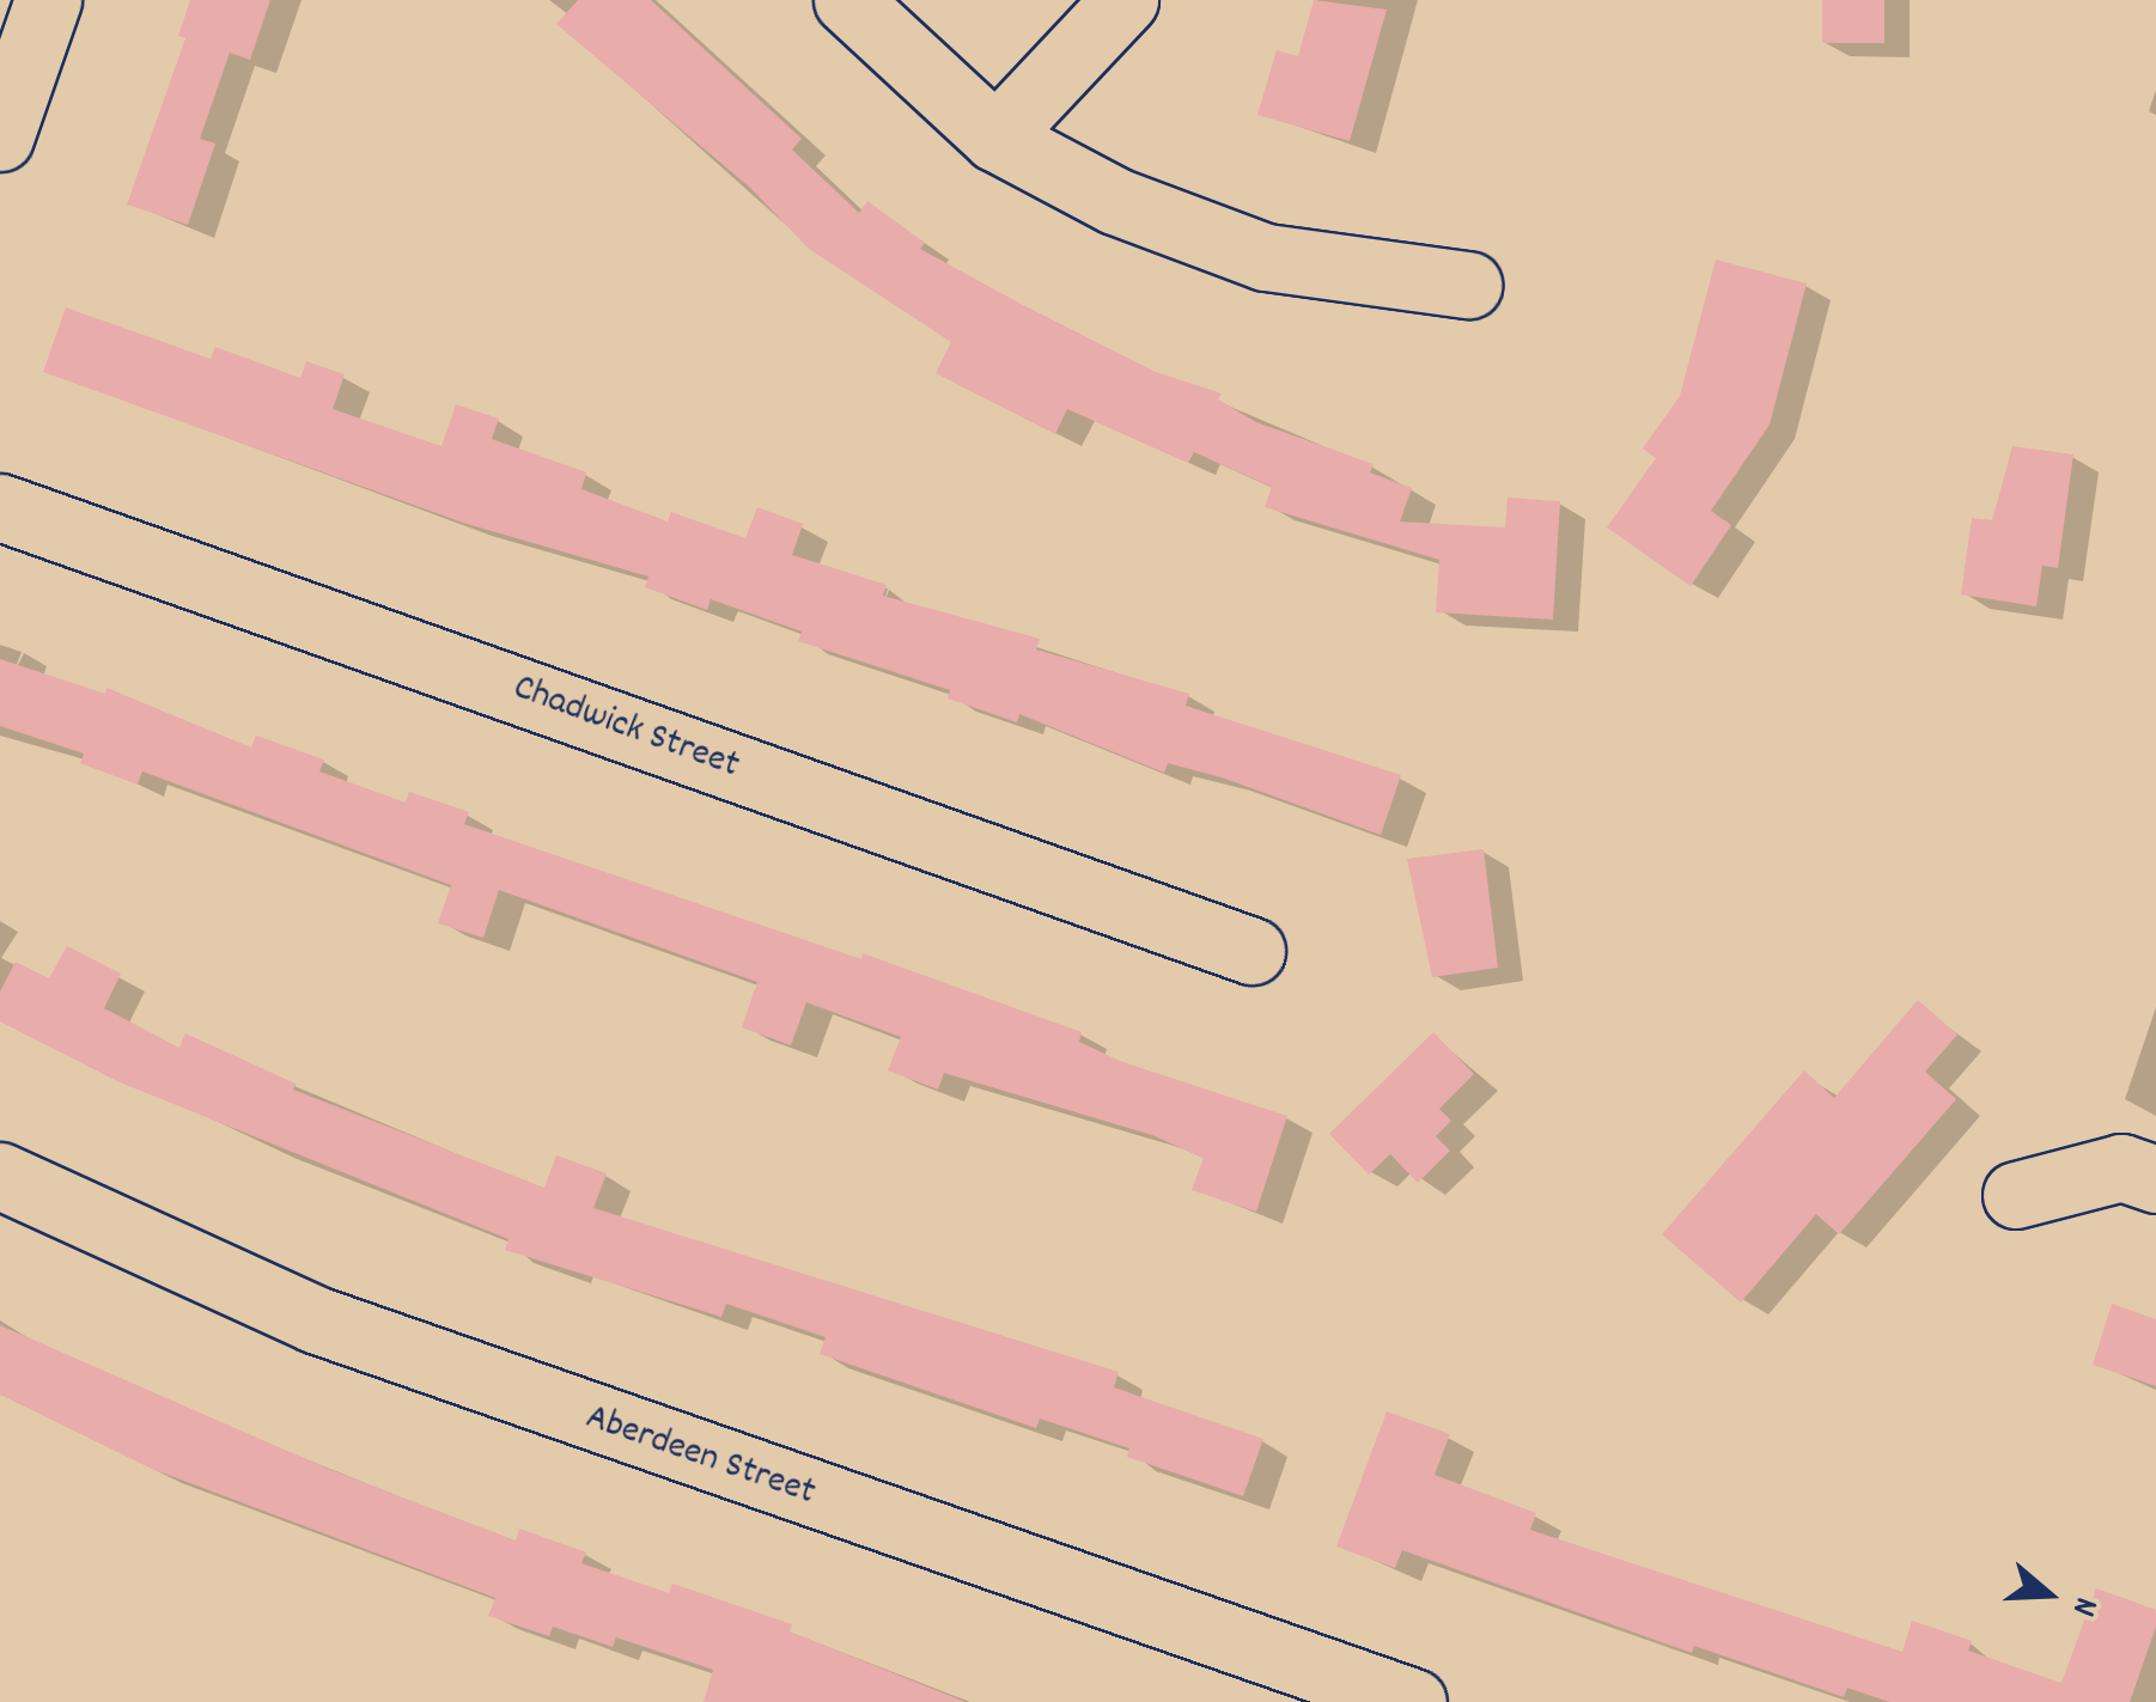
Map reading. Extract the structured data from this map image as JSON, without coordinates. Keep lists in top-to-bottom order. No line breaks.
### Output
{"streets":{"street":["Chadwick Street","Aberdeen Street"]},"north":"right"}
